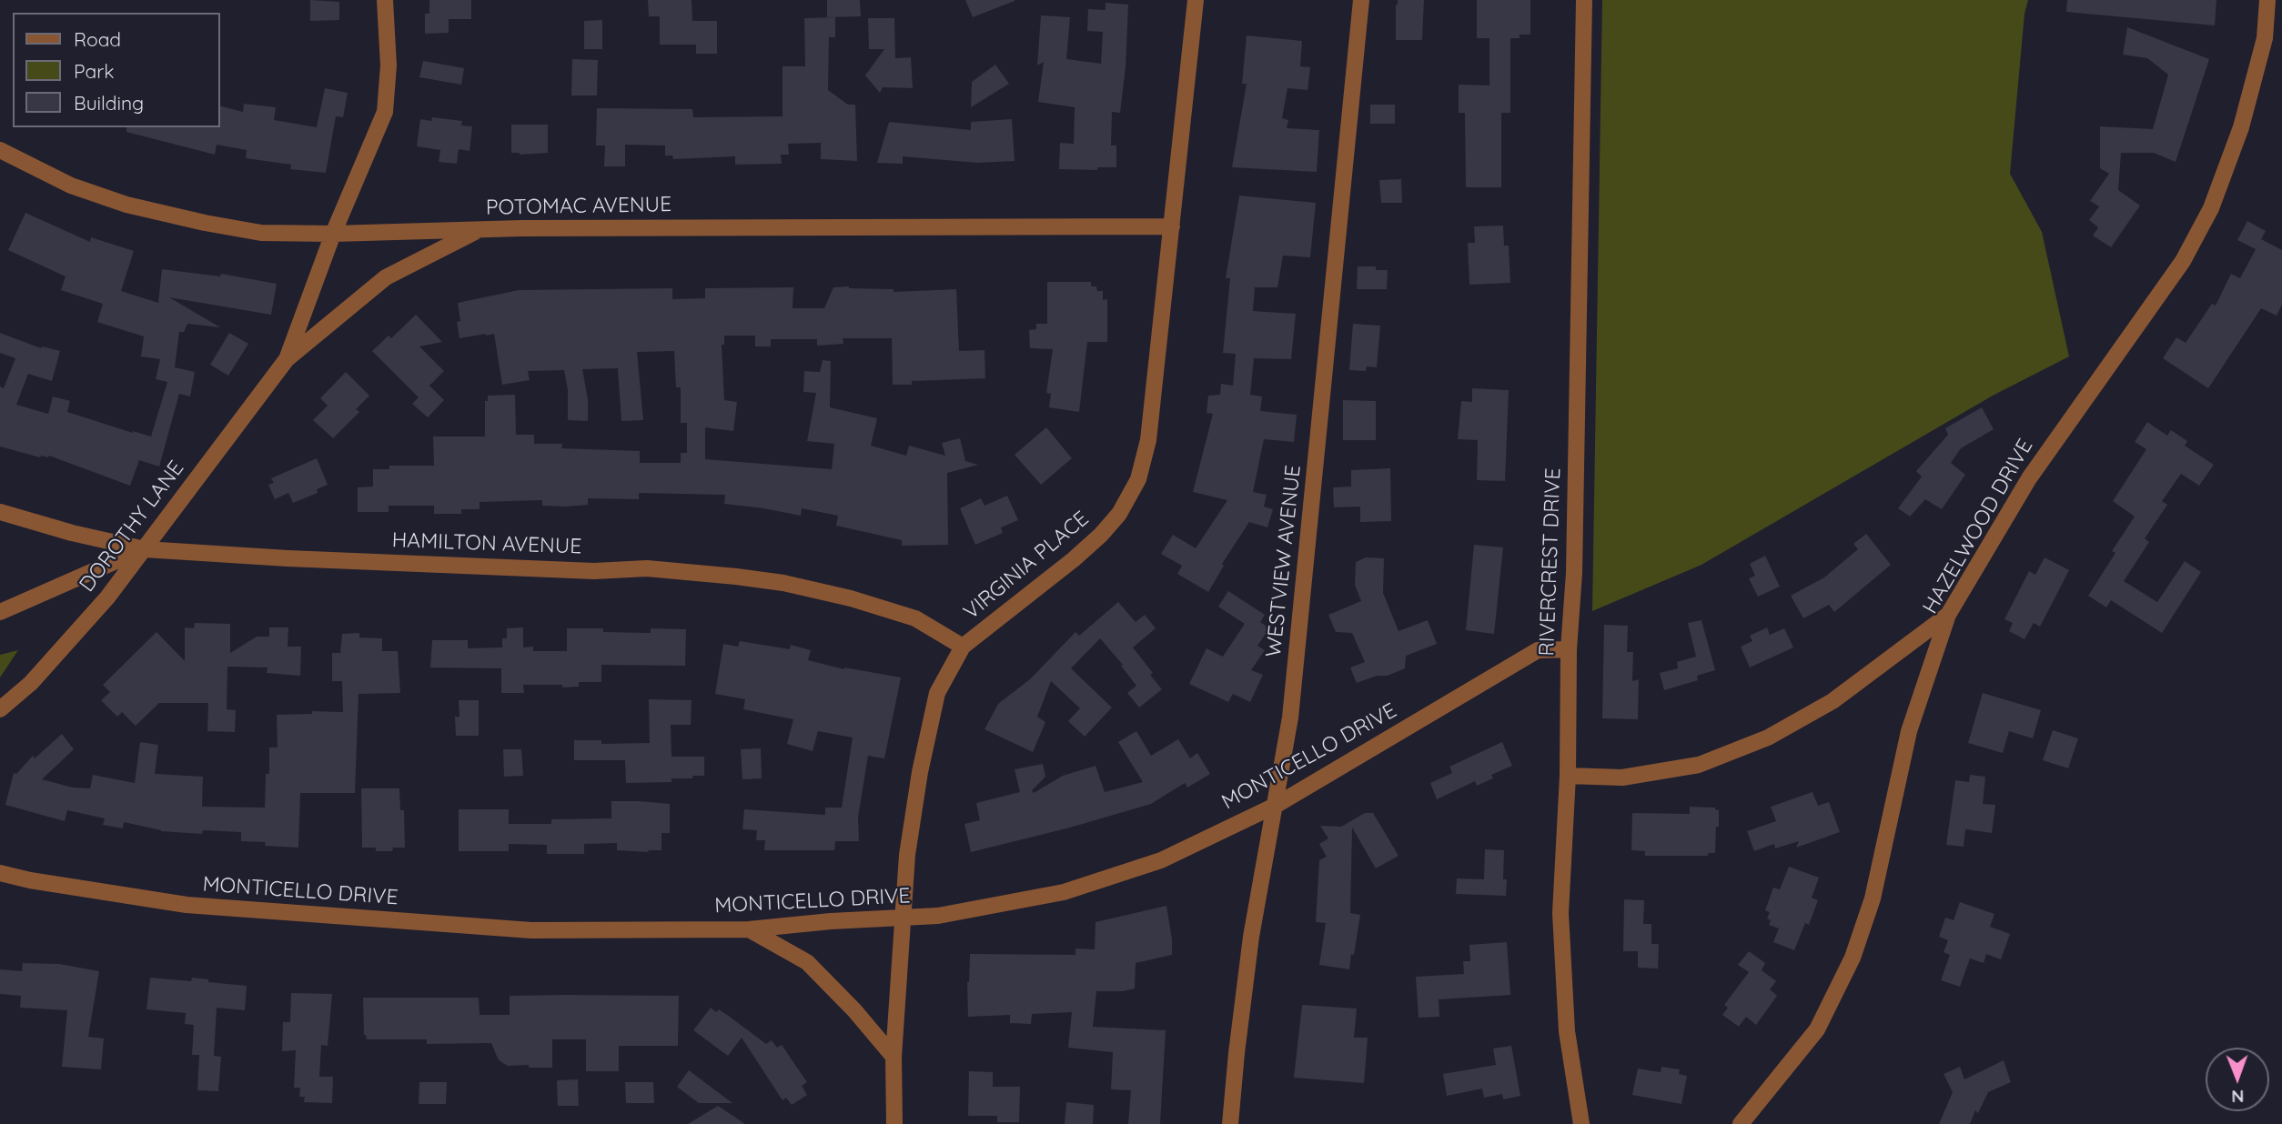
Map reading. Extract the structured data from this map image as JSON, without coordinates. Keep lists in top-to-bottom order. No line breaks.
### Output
{"streets":{"street":["POTOMAC AVENUE","DOROTHY LANE","HAZELWOOD DRIVE","HAMILTON AVENUE","WESTVIEW AVENUE","RIVERCREST DRIVE","VIRGINIA PLACE","MONTICELLO DRIVE"]},"crossings":[["POTOMAC AVENUE","DOROTHY LANE"],["POTOMAC AVENUE","VIRGINIA PLACE"],["DOROTHY LANE","HAMILTON AVENUE"],["HAMILTON AVENUE","VIRGINIA PLACE"],["WESTVIEW AVENUE","MONTICELLO DRIVE"],["RIVERCREST DRIVE","MONTICELLO DRIVE"],["VIRGINIA PLACE","MONTICELLO DRIVE"]],"legend":["Road","Park","Building"],"north":"bottom"}
